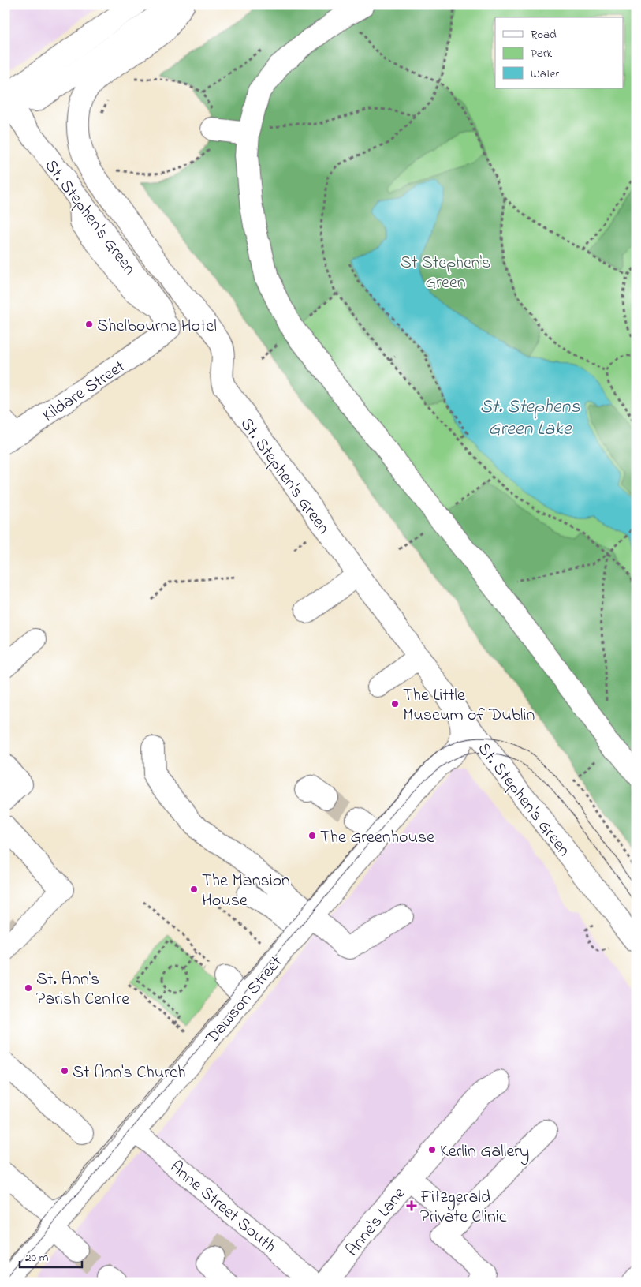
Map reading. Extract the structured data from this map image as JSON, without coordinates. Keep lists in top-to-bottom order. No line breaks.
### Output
{"streets":{"main road":["St. Stephen's Green","Kildare Street","Dawson Street","Anne Street South","Anne's Lane"]},"crossings":[["St. Stephen's Green","Kildare Street"],["St. Stephen's Green","Dawson Street"],["Dawson Street","Anne Street South"]],"water":["St. Stephens Green Lake"],"parks":["St Stephen's Green"],"places":{"other":["Shelbourne Hotel","The Little Museum of Dublin","The Greenhouse","The Mansion House","St. Ann's Parish Centre","St Ann's Church","Kerlin Gallery"],"health":["Fitzgerald Private Clinic"]},"legend":["Road","Park","Water"],"scale_bar":"20 m"}
